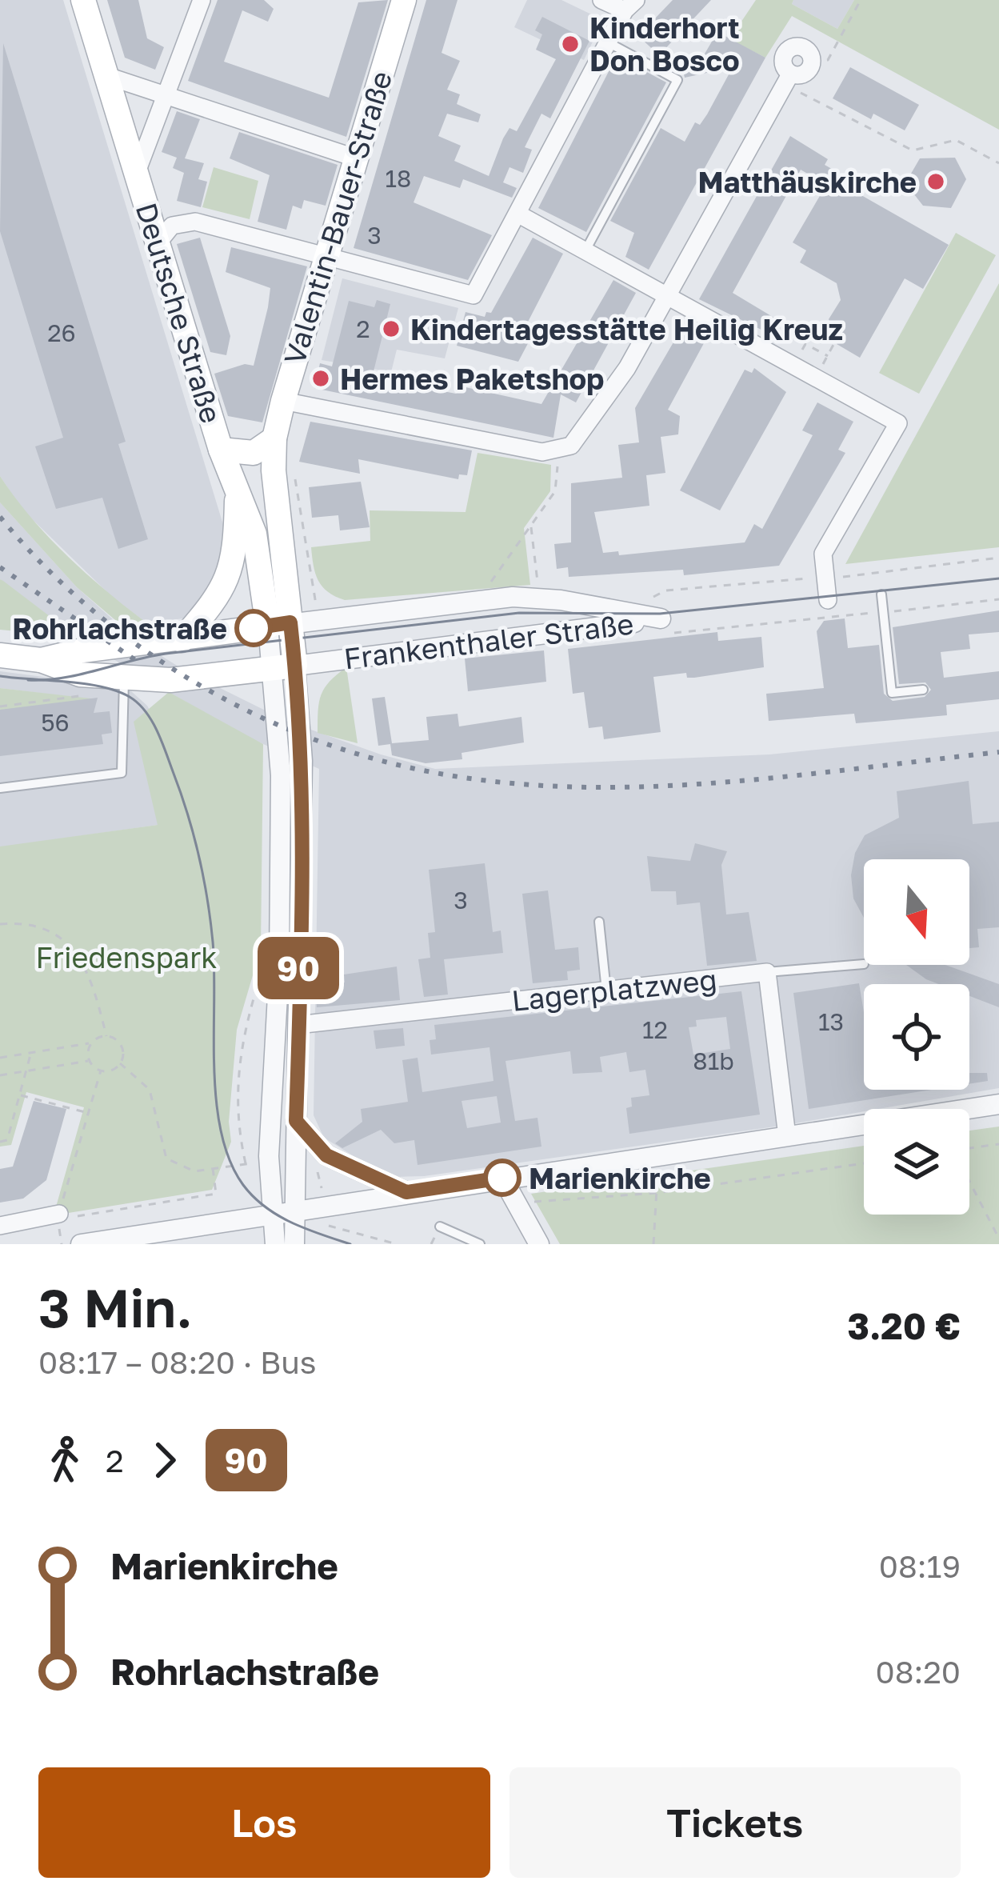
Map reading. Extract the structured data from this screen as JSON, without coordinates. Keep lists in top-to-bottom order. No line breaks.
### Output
{"streets":{"main road":["Valentin-Bauer-Straße","Deutsche Straße","Frankenthaler Straße"],"street":["Lagerplatzweg"]},"crossings":[["Valentin-Bauer-Straße","Deutsche Straße"],["Valentin-Bauer-Straße","Frankenthaler Straße"],["Deutsche Straße","Frankenthaler Straße"]],"parks":["Friedenspark"],"places":["Kinderhort Don Bosco","Matthäuskirche","Kindertagesstätte Heilig Kreuz","Hermes Paketshop","Rohrlachstraße","Marienkirche"],"lines":["bus line 90"],"house_numbers":["18","3","2","26","56","3","13","12","81b"],"north":"bottom","page":{"on_map":"90","heading":["3 Min.","08:17 – 08:20 · Bus","3.20 €"],"legs":["2","90"],"list":[{"name":"Marienkirche","value":"08:19"},{"name":"Rohrlachstraße","value":"08:20"}],"buttons":["Los","Tickets"]}}
